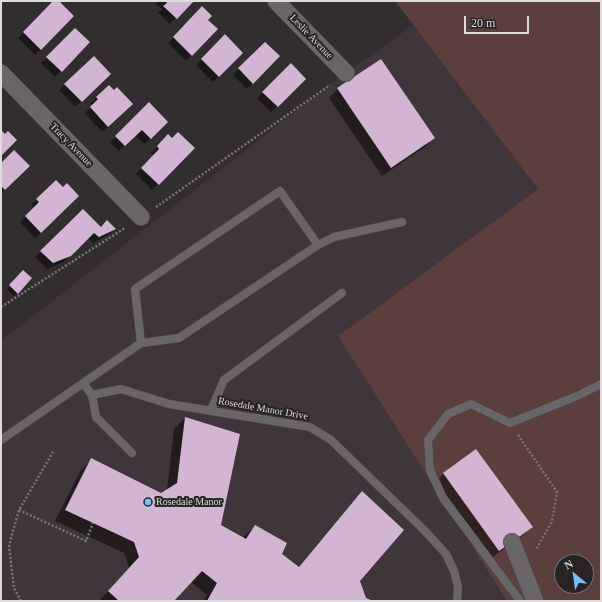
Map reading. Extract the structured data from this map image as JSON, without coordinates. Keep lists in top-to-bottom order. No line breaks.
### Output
{"streets":{"street":["Leslie Avenue","Tracy Avenue"],"lane":["Rosedale Manor Drive"]},"places":["Rosedale Manor"],"scale_bar":"20 m","north":"top left"}
